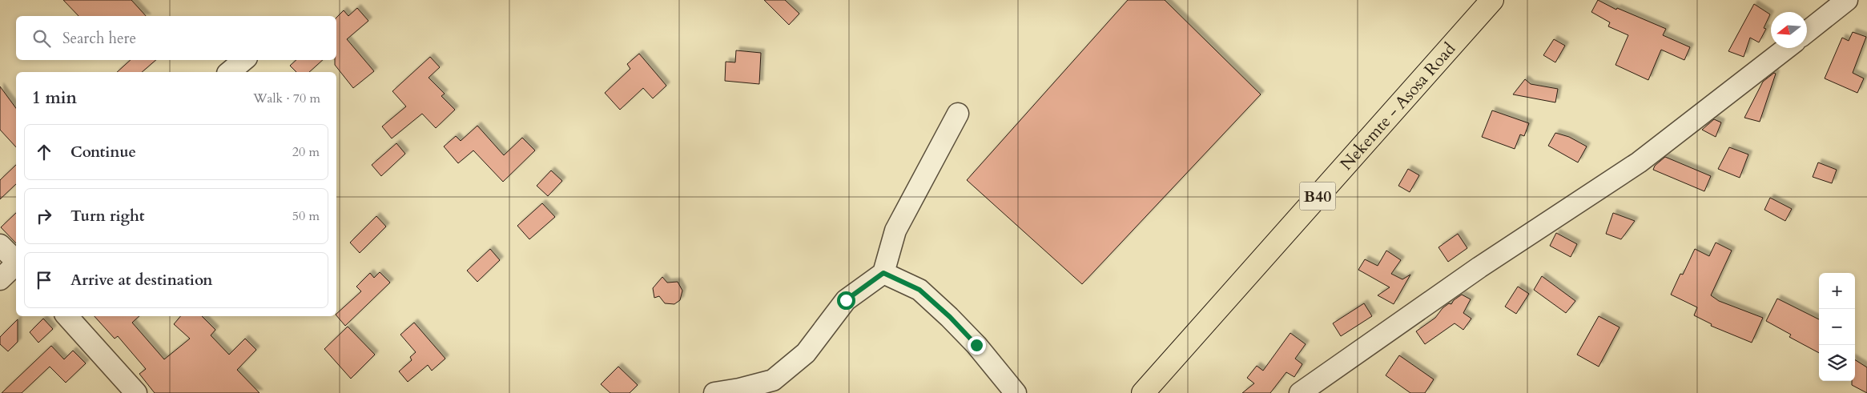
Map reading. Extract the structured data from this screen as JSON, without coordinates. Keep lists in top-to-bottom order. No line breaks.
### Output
{"streets":{"highway":["Nekemte - Asosa Road","B40"]},"north":"left","page":{"search":"Search here","heading":["1 min","Walk · 70 m"],"list":[["Continue","20 m"],["Turn right","50 m"],"Arrive at destination"],"map_buttons":["+","−"]}}
